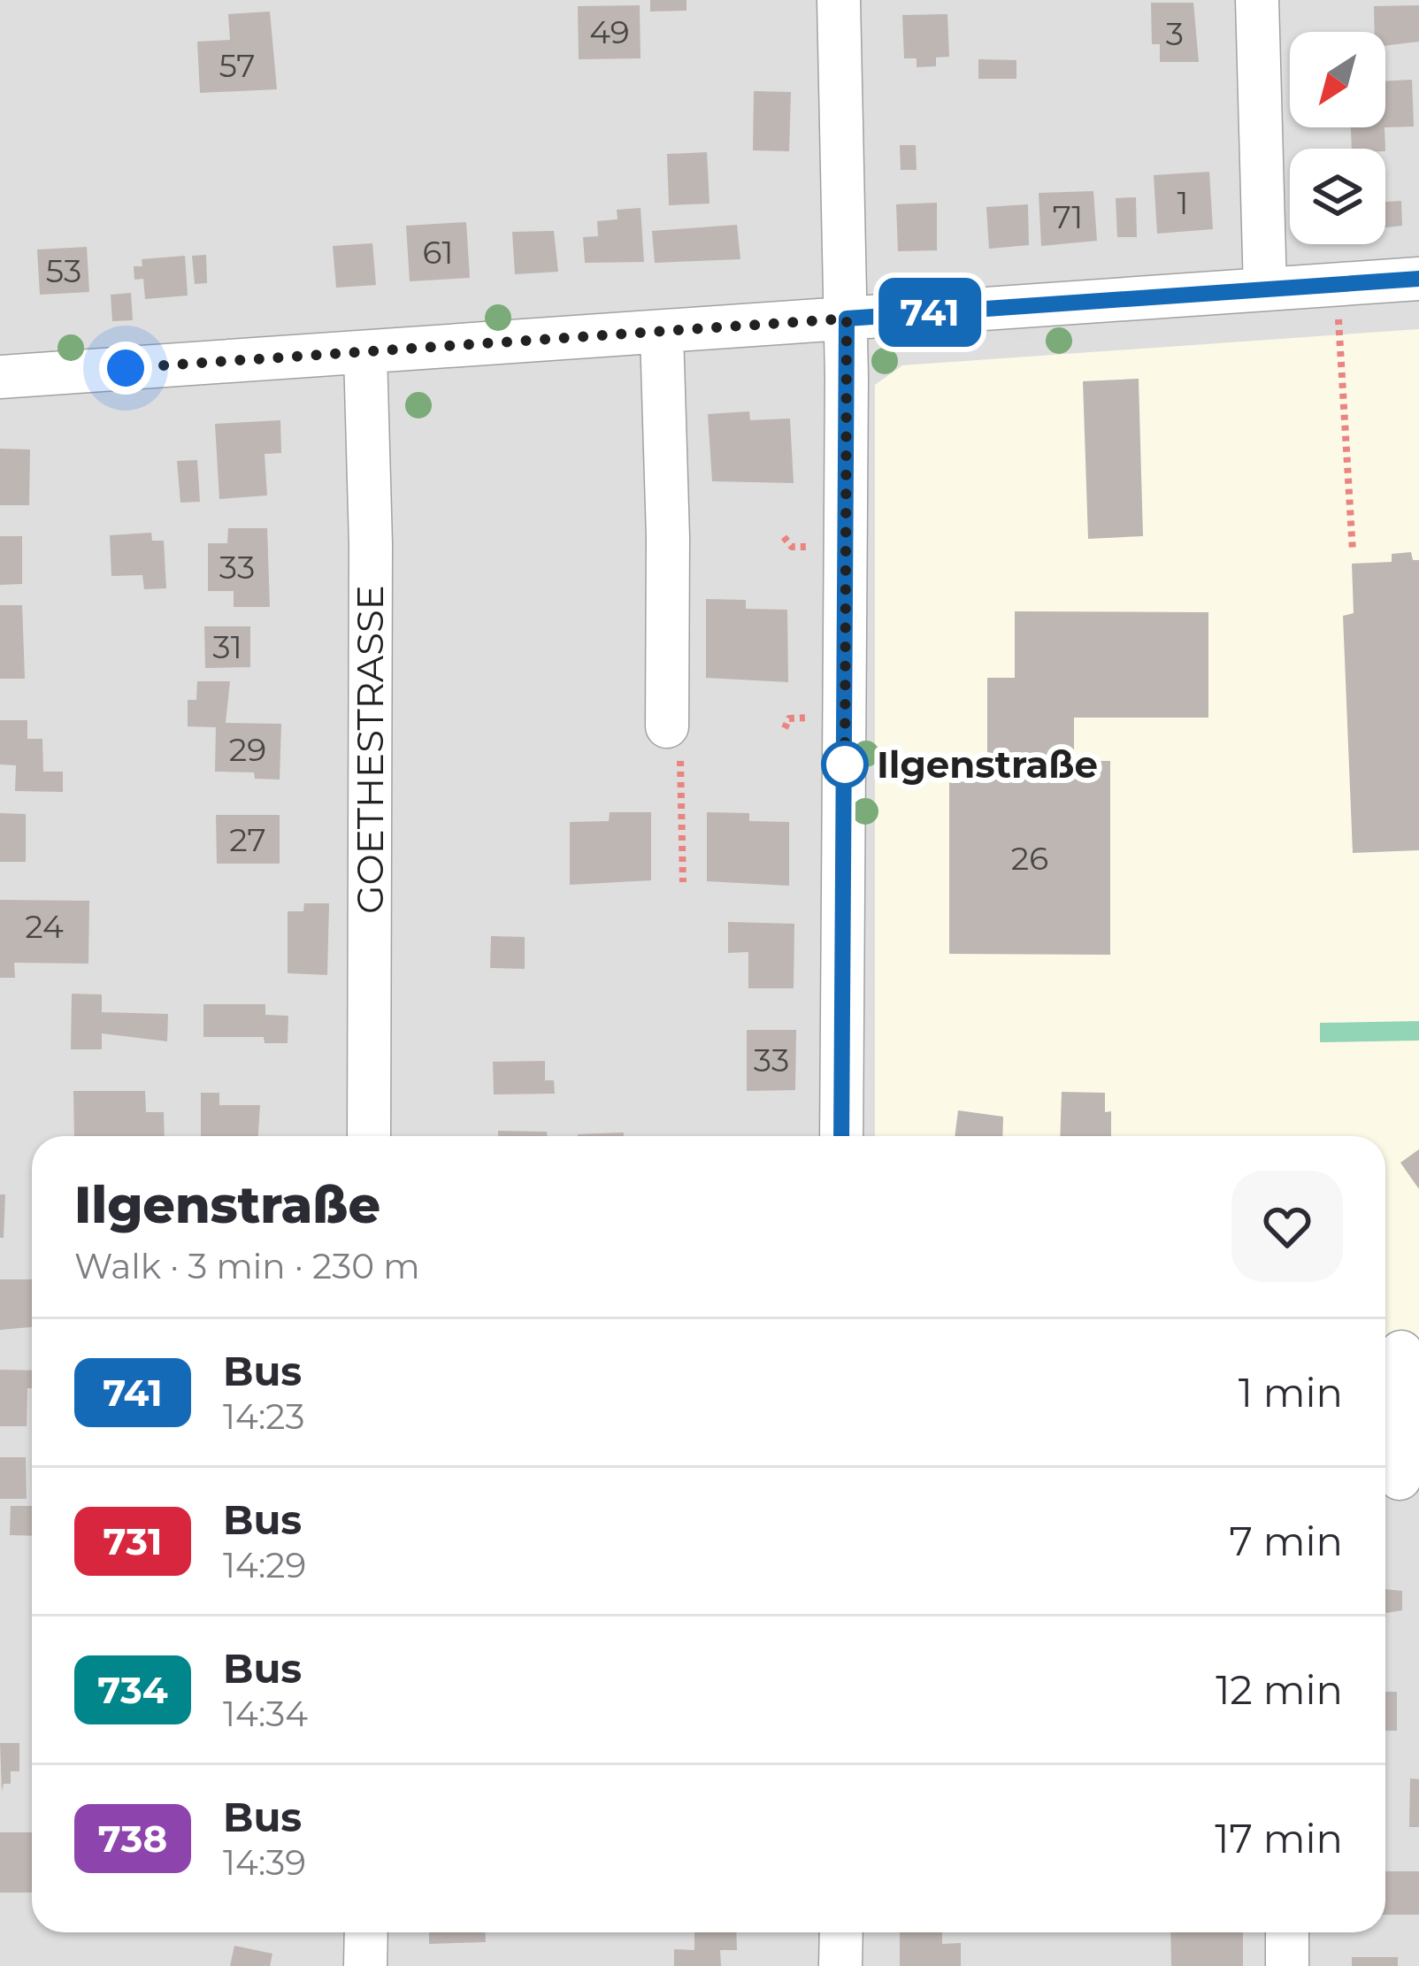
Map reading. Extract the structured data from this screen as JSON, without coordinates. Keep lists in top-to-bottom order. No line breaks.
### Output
{"streets":{"street":["GOETHESTRASSE"]},"places":["Ilgenstraße"],"lines":["bus line 741"],"house_numbers":["49","3","57","1","71","61","53","33","31","29","27","26","24","33"],"north":"bottom left","page":{"on_map":"741","heading":["Ilgenstraße","Walk · 3 min · 230 m"],"list":[{"mark":"741","name":"Bus","note":"14:23","value":"1 min"},{"mark":"731","name":"Bus","note":"14:29","value":"7 min"},{"mark":"734","name":"Bus","note":"14:34","value":"12 min"},{"mark":"738","name":"Bus","note":"14:39","value":"17 min"}]}}
